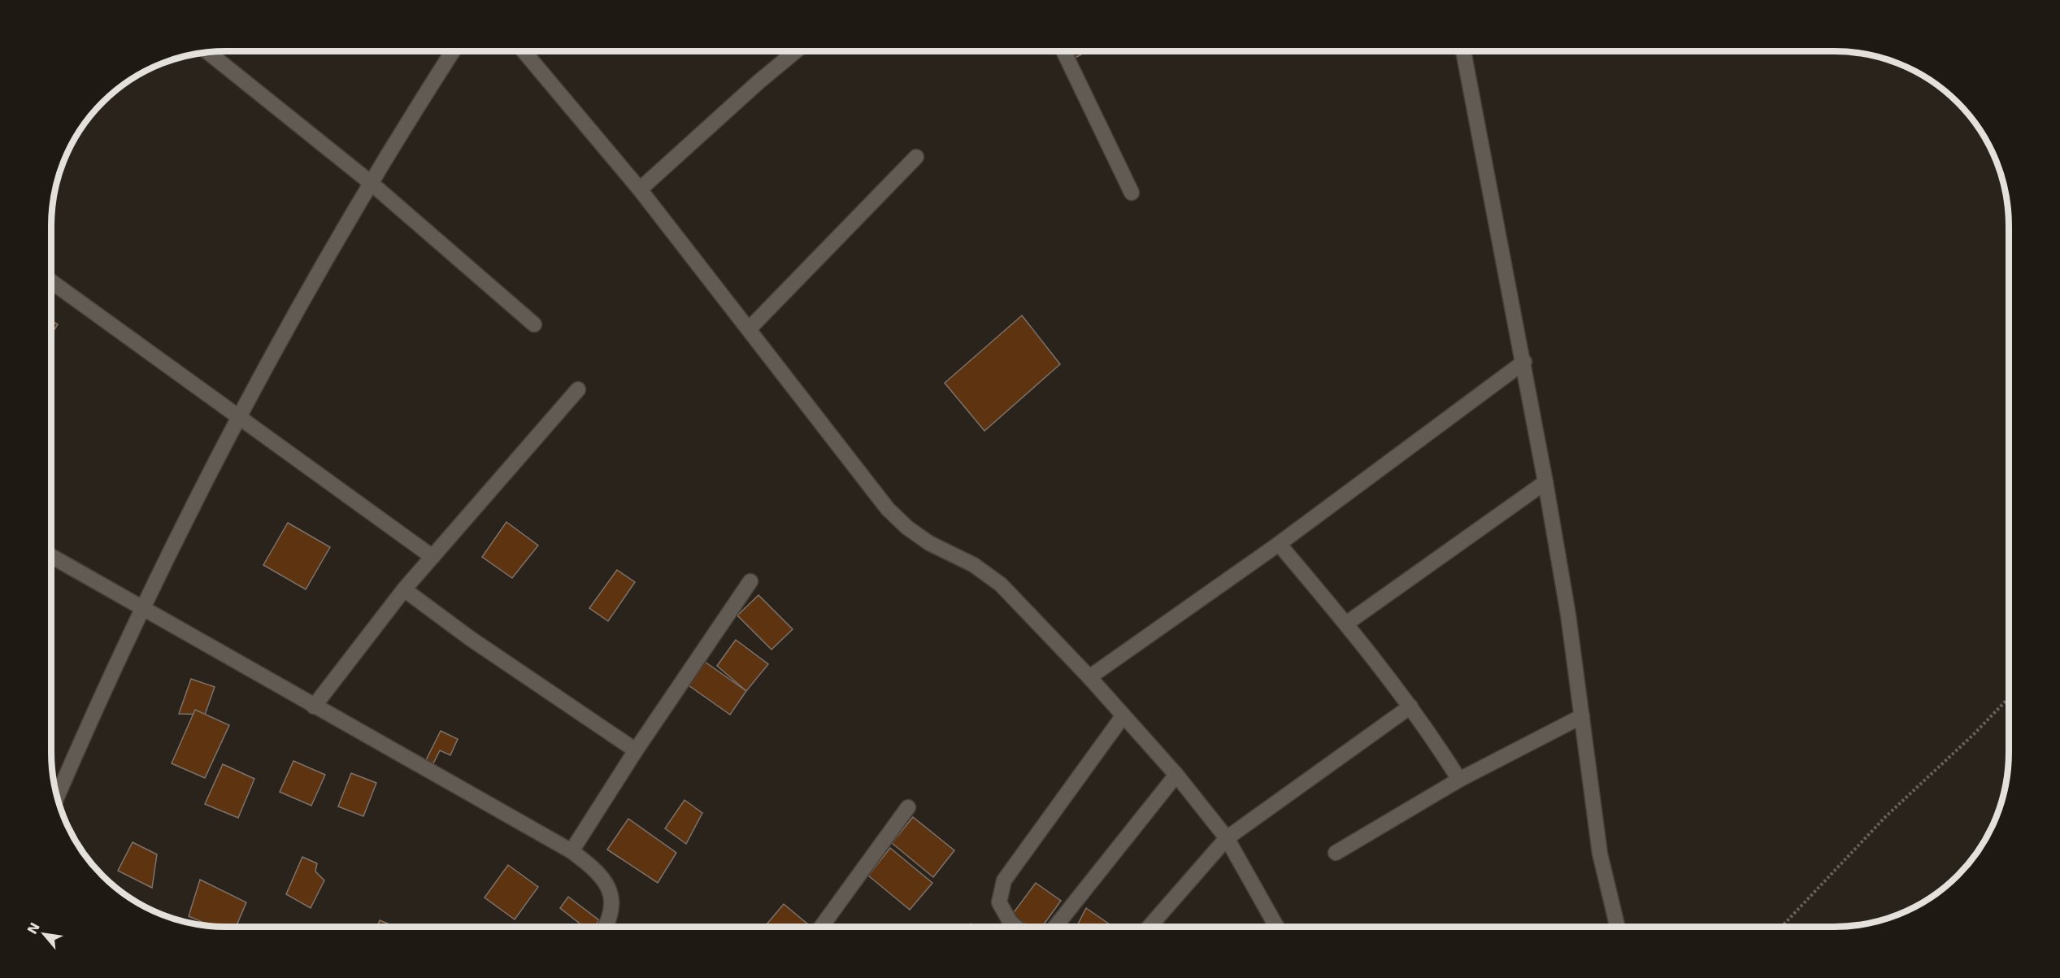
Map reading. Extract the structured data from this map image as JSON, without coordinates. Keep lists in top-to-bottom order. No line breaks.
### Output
{"north":"top left"}
